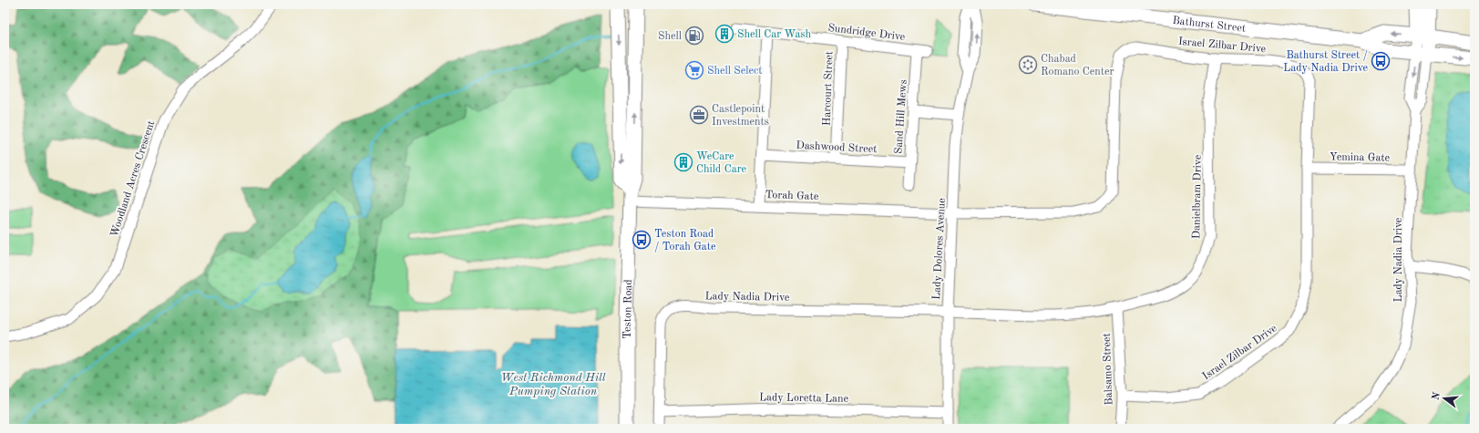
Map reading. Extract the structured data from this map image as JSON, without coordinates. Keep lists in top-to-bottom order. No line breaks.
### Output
{"streets":{"main road":["Bathurst Street","Teston Road"],"street":["Sundridge Drive","Israel Zilbar Drive","Harcourt Street","Sand Hill Mews","Dashwood Street","Yemina Gate","Woodland Acres Crescent","Torah Gate","Danielbram Drive","Lady Dolores Avenue","Lady Nadia Drive","Balsamo Street","Lady Loretta Lane"]},"crossings":[["Bathurst Street","Lady Nadia Drive"],["Sundridge Drive","Harcourt Street"],["Sundridge Drive","Sand Hill Mews"],["Israel Zilbar Drive","Yemina Gate"],["Israel Zilbar Drive","Torah Gate"],["Israel Zilbar Drive","Danielbram Drive"],["Israel Zilbar Drive","Lady Dolores Avenue"],["Israel Zilbar Drive","Balsamo Street"],["Harcourt Street","Dashwood Street"],["Sand Hill Mews","Dashwood Street"],["Yemina Gate","Lady Nadia Drive"],["Torah Gate","Lady Dolores Avenue"],["Torah Gate","Teston Road"],["Danielbram Drive","Lady Dolores Avenue"],["Danielbram Drive","Lady Nadia Drive"],["Danielbram Drive","Balsamo Street"],["Lady Dolores Avenue","Lady Nadia Drive"],["Lady Dolores Avenue","Lady Loretta Lane"],["Lady Nadia Drive","Lady Loretta Lane"]],"water":["West Richmond Hill Pumping Station"],"places":{"building":["Shell Car Wash","WeCare Child Care"],"fuel station":["Shell"],"bus stop":["Bathurst Street / Lady Nadia Drive","Teston Road / Torah Gate"],"synagogue":["Chabad Romano Center"],"supermarket":["Shell Select"],"office":["Castlepoint Investments"]},"north":"left"}
